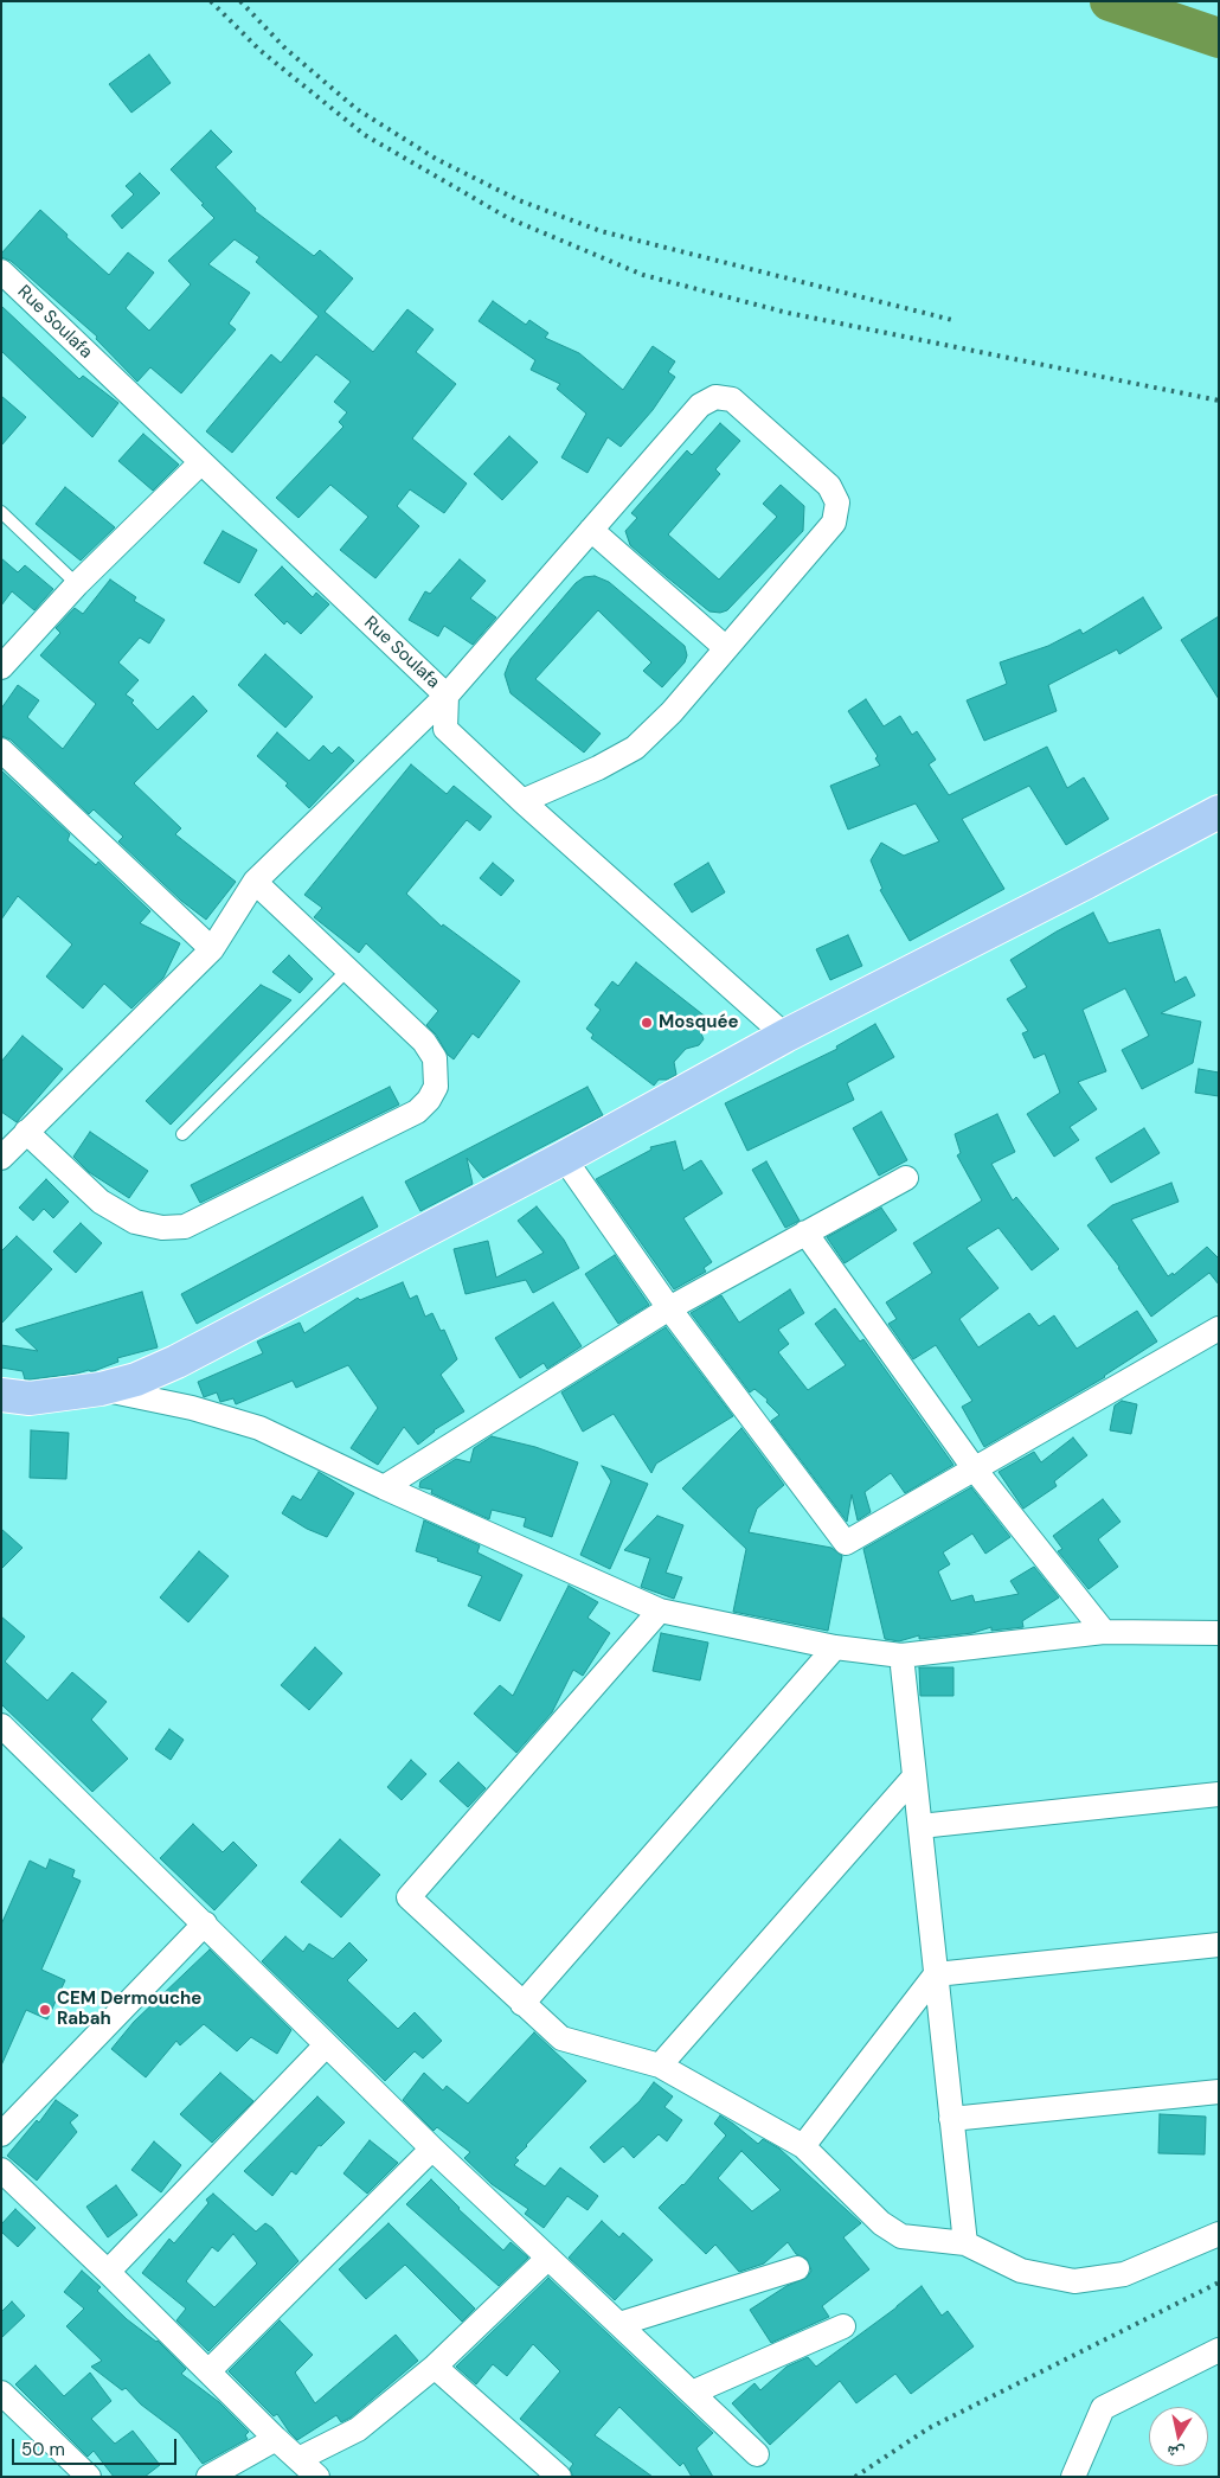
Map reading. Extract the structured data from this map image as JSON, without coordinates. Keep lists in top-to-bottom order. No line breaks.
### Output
{"streets":{"street":["Rue Soulafa"]},"places":["Mosquée","CEM Dermouche Rabah"],"scale_bar":"50 m","north":"bottom"}
